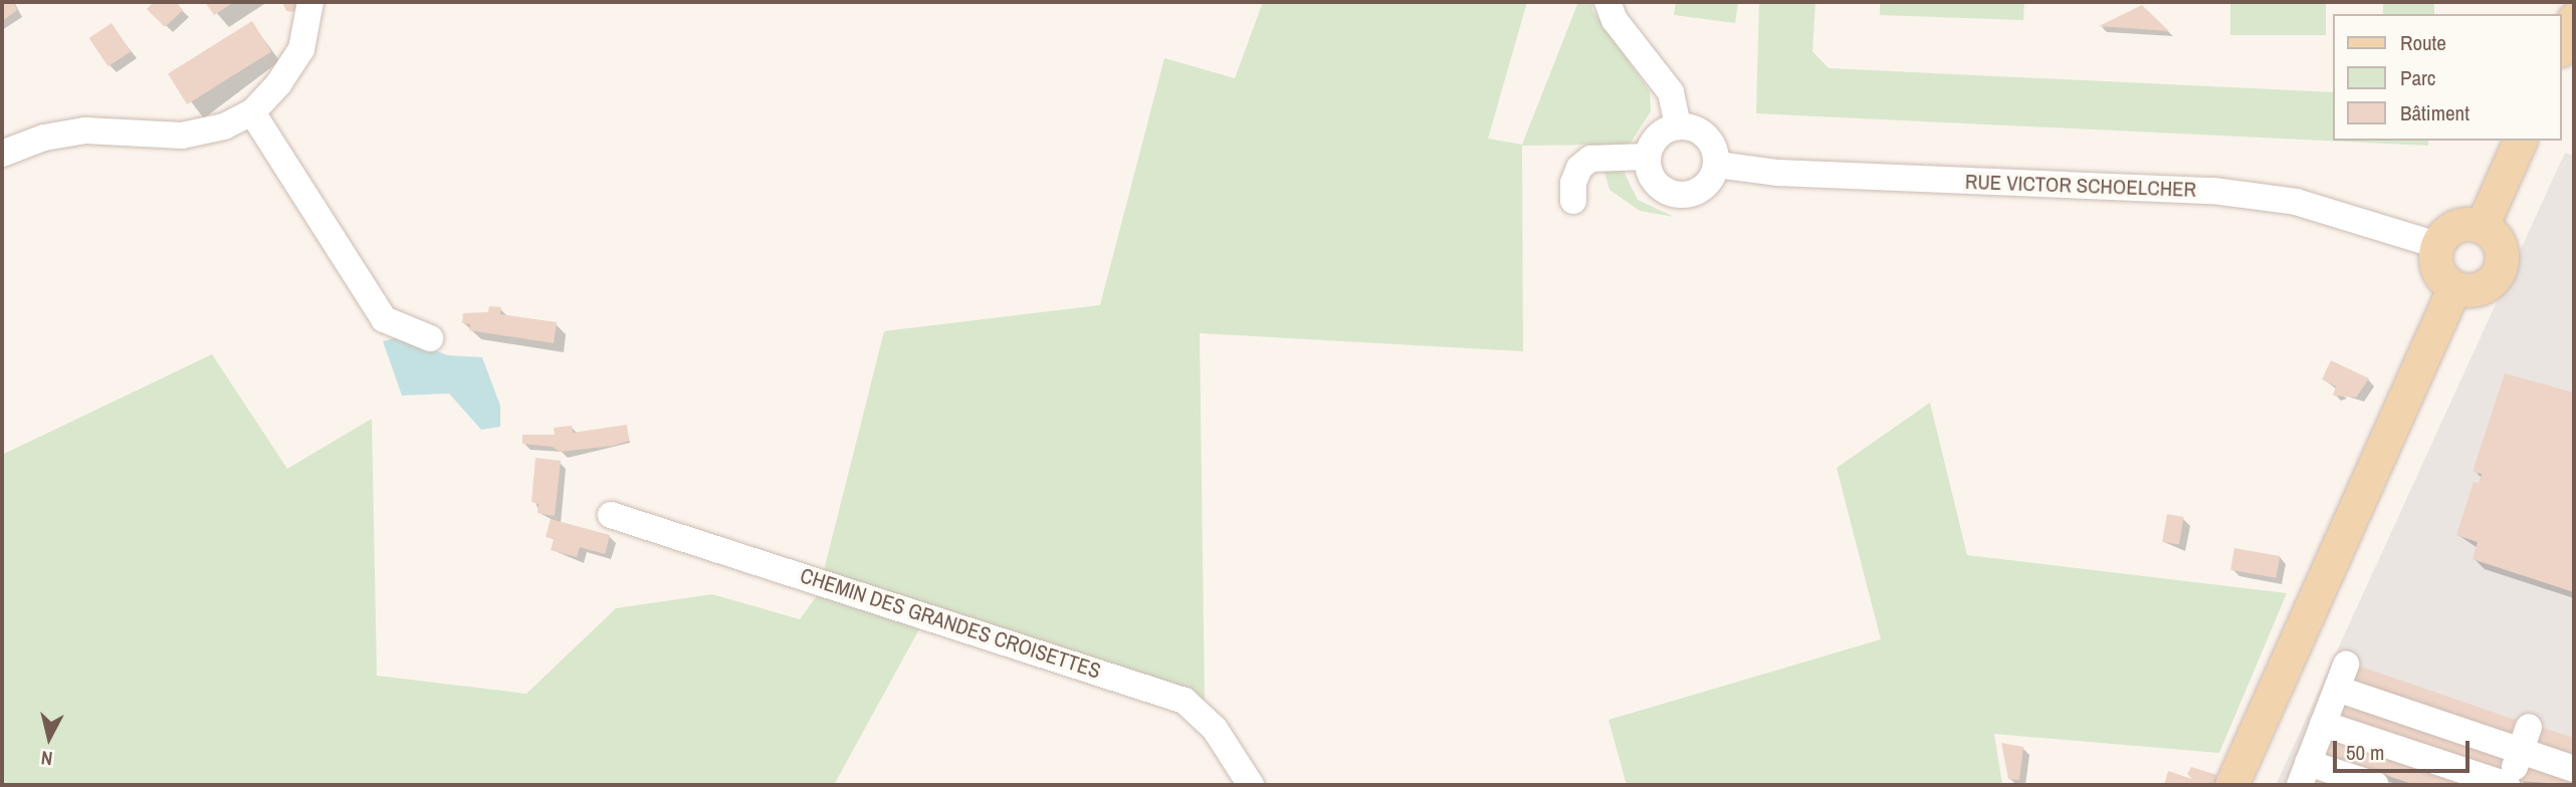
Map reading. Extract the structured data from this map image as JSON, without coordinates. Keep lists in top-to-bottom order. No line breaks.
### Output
{"streets":{"street":["RUE VICTOR SCHOELCHER","CHEMIN DES GRANDES CROISETTES"]},"legend":["Route","Parc","Bâtiment"],"scale_bar":"50 m","north":"bottom"}
